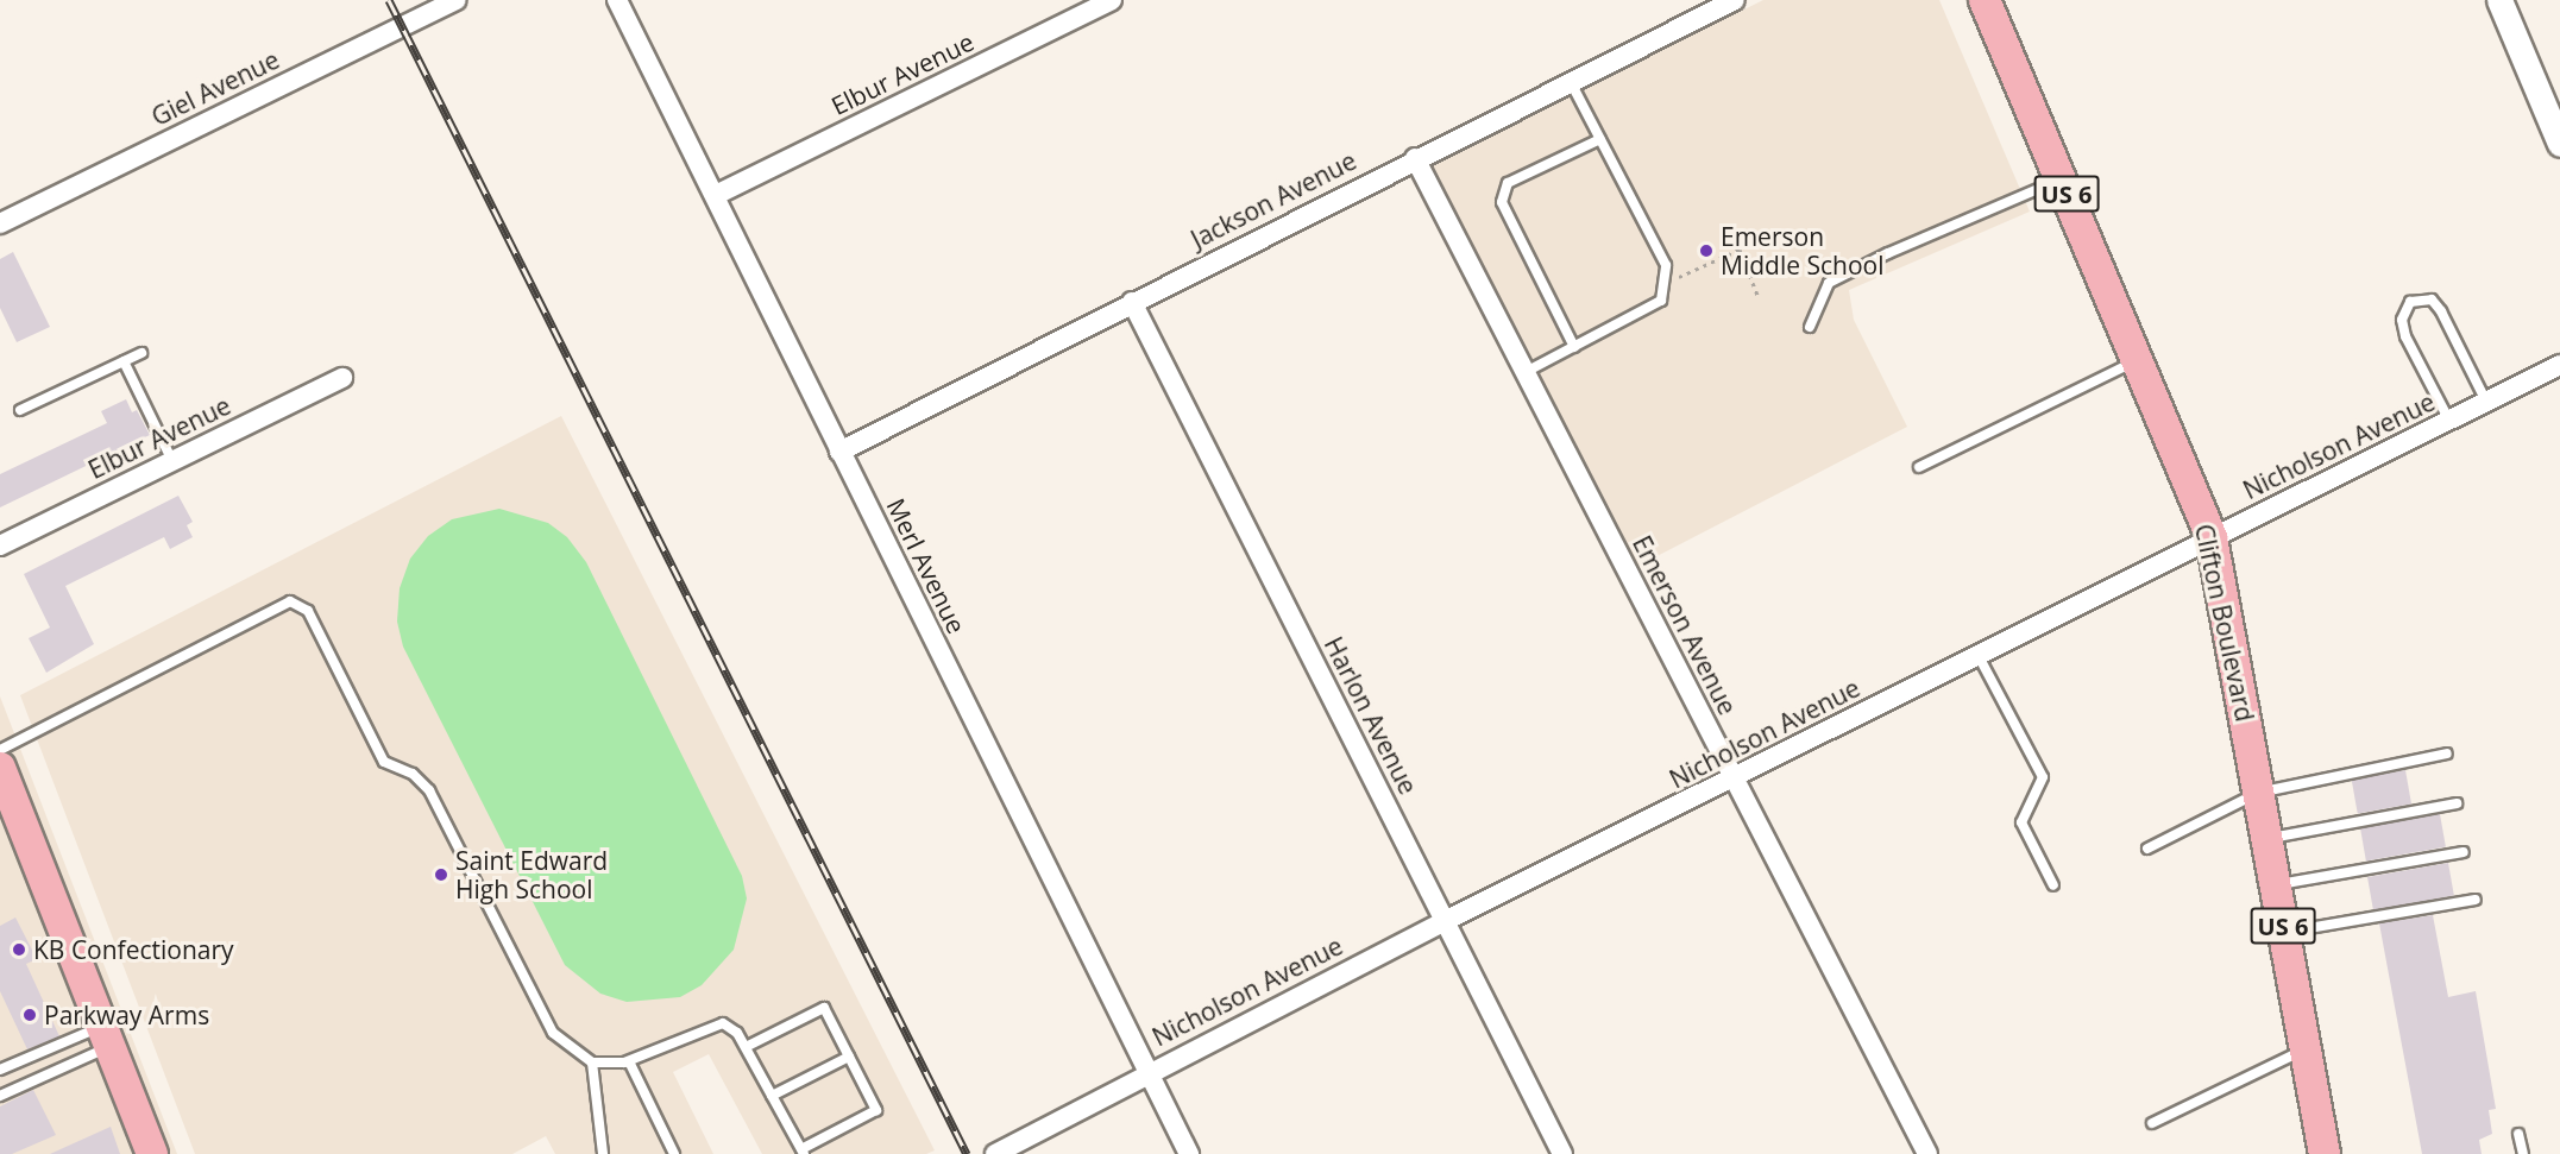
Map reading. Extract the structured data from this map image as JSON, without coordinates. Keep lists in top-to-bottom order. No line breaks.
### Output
{"streets":{"main road":["US 6","Clifton Boulevard"],"street":["Elbur Avenue","Giel Avenue","Jackson Avenue","Nicholson Avenue","Merl Avenue","Emerson Avenue","Harlon Avenue"]},"crossings":[["Elbur Avenue","Merl Avenue"],["Jackson Avenue","Merl Avenue"],["Jackson Avenue","Emerson Avenue"],["Jackson Avenue","Harlon Avenue"],["Nicholson Avenue","Merl Avenue"],["Nicholson Avenue","Clifton Boulevard"],["Nicholson Avenue","Emerson Avenue"],["Nicholson Avenue","Harlon Avenue"]],"places":["Emerson Middle School","Saint Edward High School","KB Confectionary","Parkway Arms"]}
